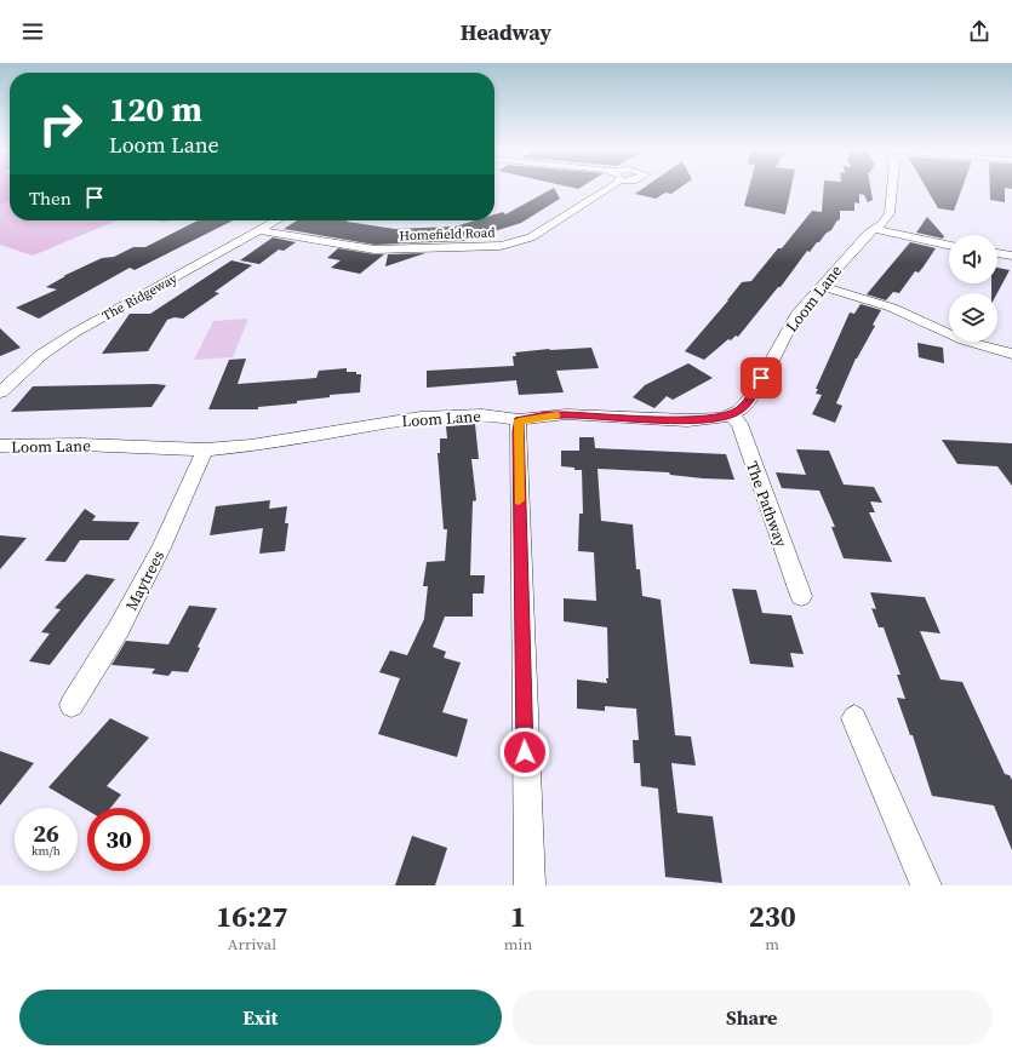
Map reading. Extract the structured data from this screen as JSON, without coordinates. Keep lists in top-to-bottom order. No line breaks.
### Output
{"streets":{"street":["Homefield Road","The Ridgeway","Loom Lane","The Pathway","Maytrees"]},"crossings":[["Homefield Road","The Ridgeway"],["Loom Lane","The Pathway"],["Loom Lane","Maytrees"]],"page":{"header":"Headway","turn":["120 m","Loom Lane"],"then":"Then","speed":"26 km/h","limit":"30","eta":["16:27","Arrival","1","min","230","m"],"buttons":["Exit","Share"]}}
